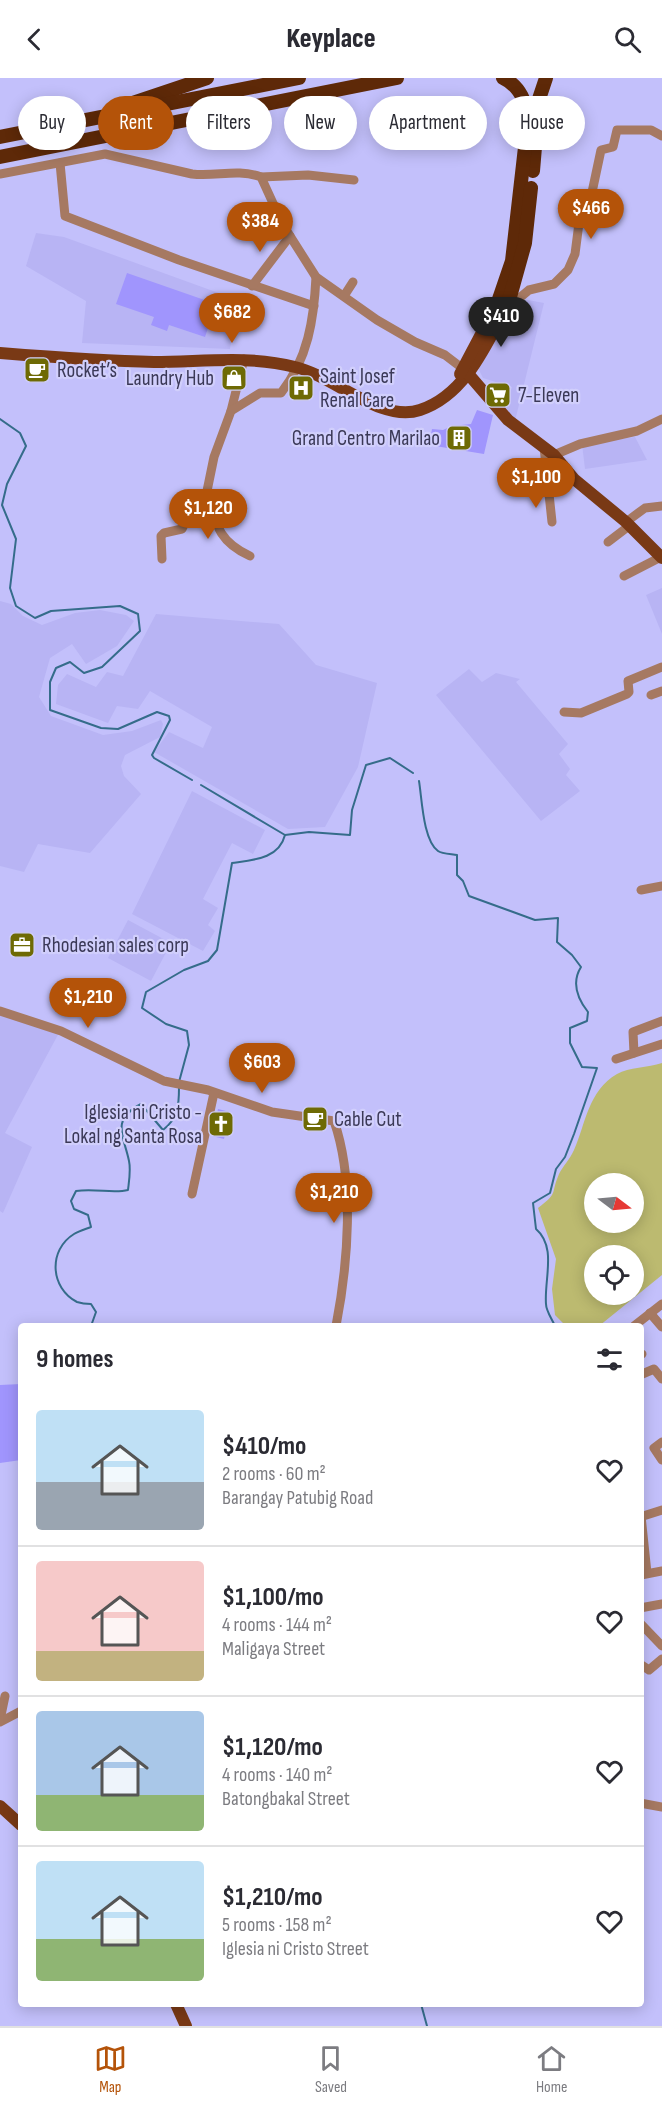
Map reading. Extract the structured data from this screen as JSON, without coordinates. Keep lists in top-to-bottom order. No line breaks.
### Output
{"places":{"cafe":["Rocket’s","Cable Cut"],"shop":["Laundry Hub"],"hospital":["Saint Josef Renal Care"],"supermarket":["7-Eleven"],"building":["Grand Centro Marilao"],"office":["Rhodesian sales corp"],"church":["Iglesia ni Cristo - Lokal ng Santa Rosa"]},"north":"right","page":{"header":"Keyplace","chip":["Buy","Rent","Filters","New","Apartment","House"],"price":["$466","$384","$682","$410","$1,100","$1,120","$1,210","$603","$1,210"],"heading":"9 homes","list":[{"name":"$410/mo","note":"2 rooms · 60 m² · Barangay Patubig Road"},{"name":"$1,100/mo","note":"4 rooms · 144 m² · Maligaya Street"},{"name":"$1,120/mo","note":"4 rooms · 140 m² · Batongbakal Street"},{"name":"$1,210/mo","note":"5 rooms · 158 m² · Iglesia ni Cristo Street"}],"tabs":["Map","Saved","Home"]}}
